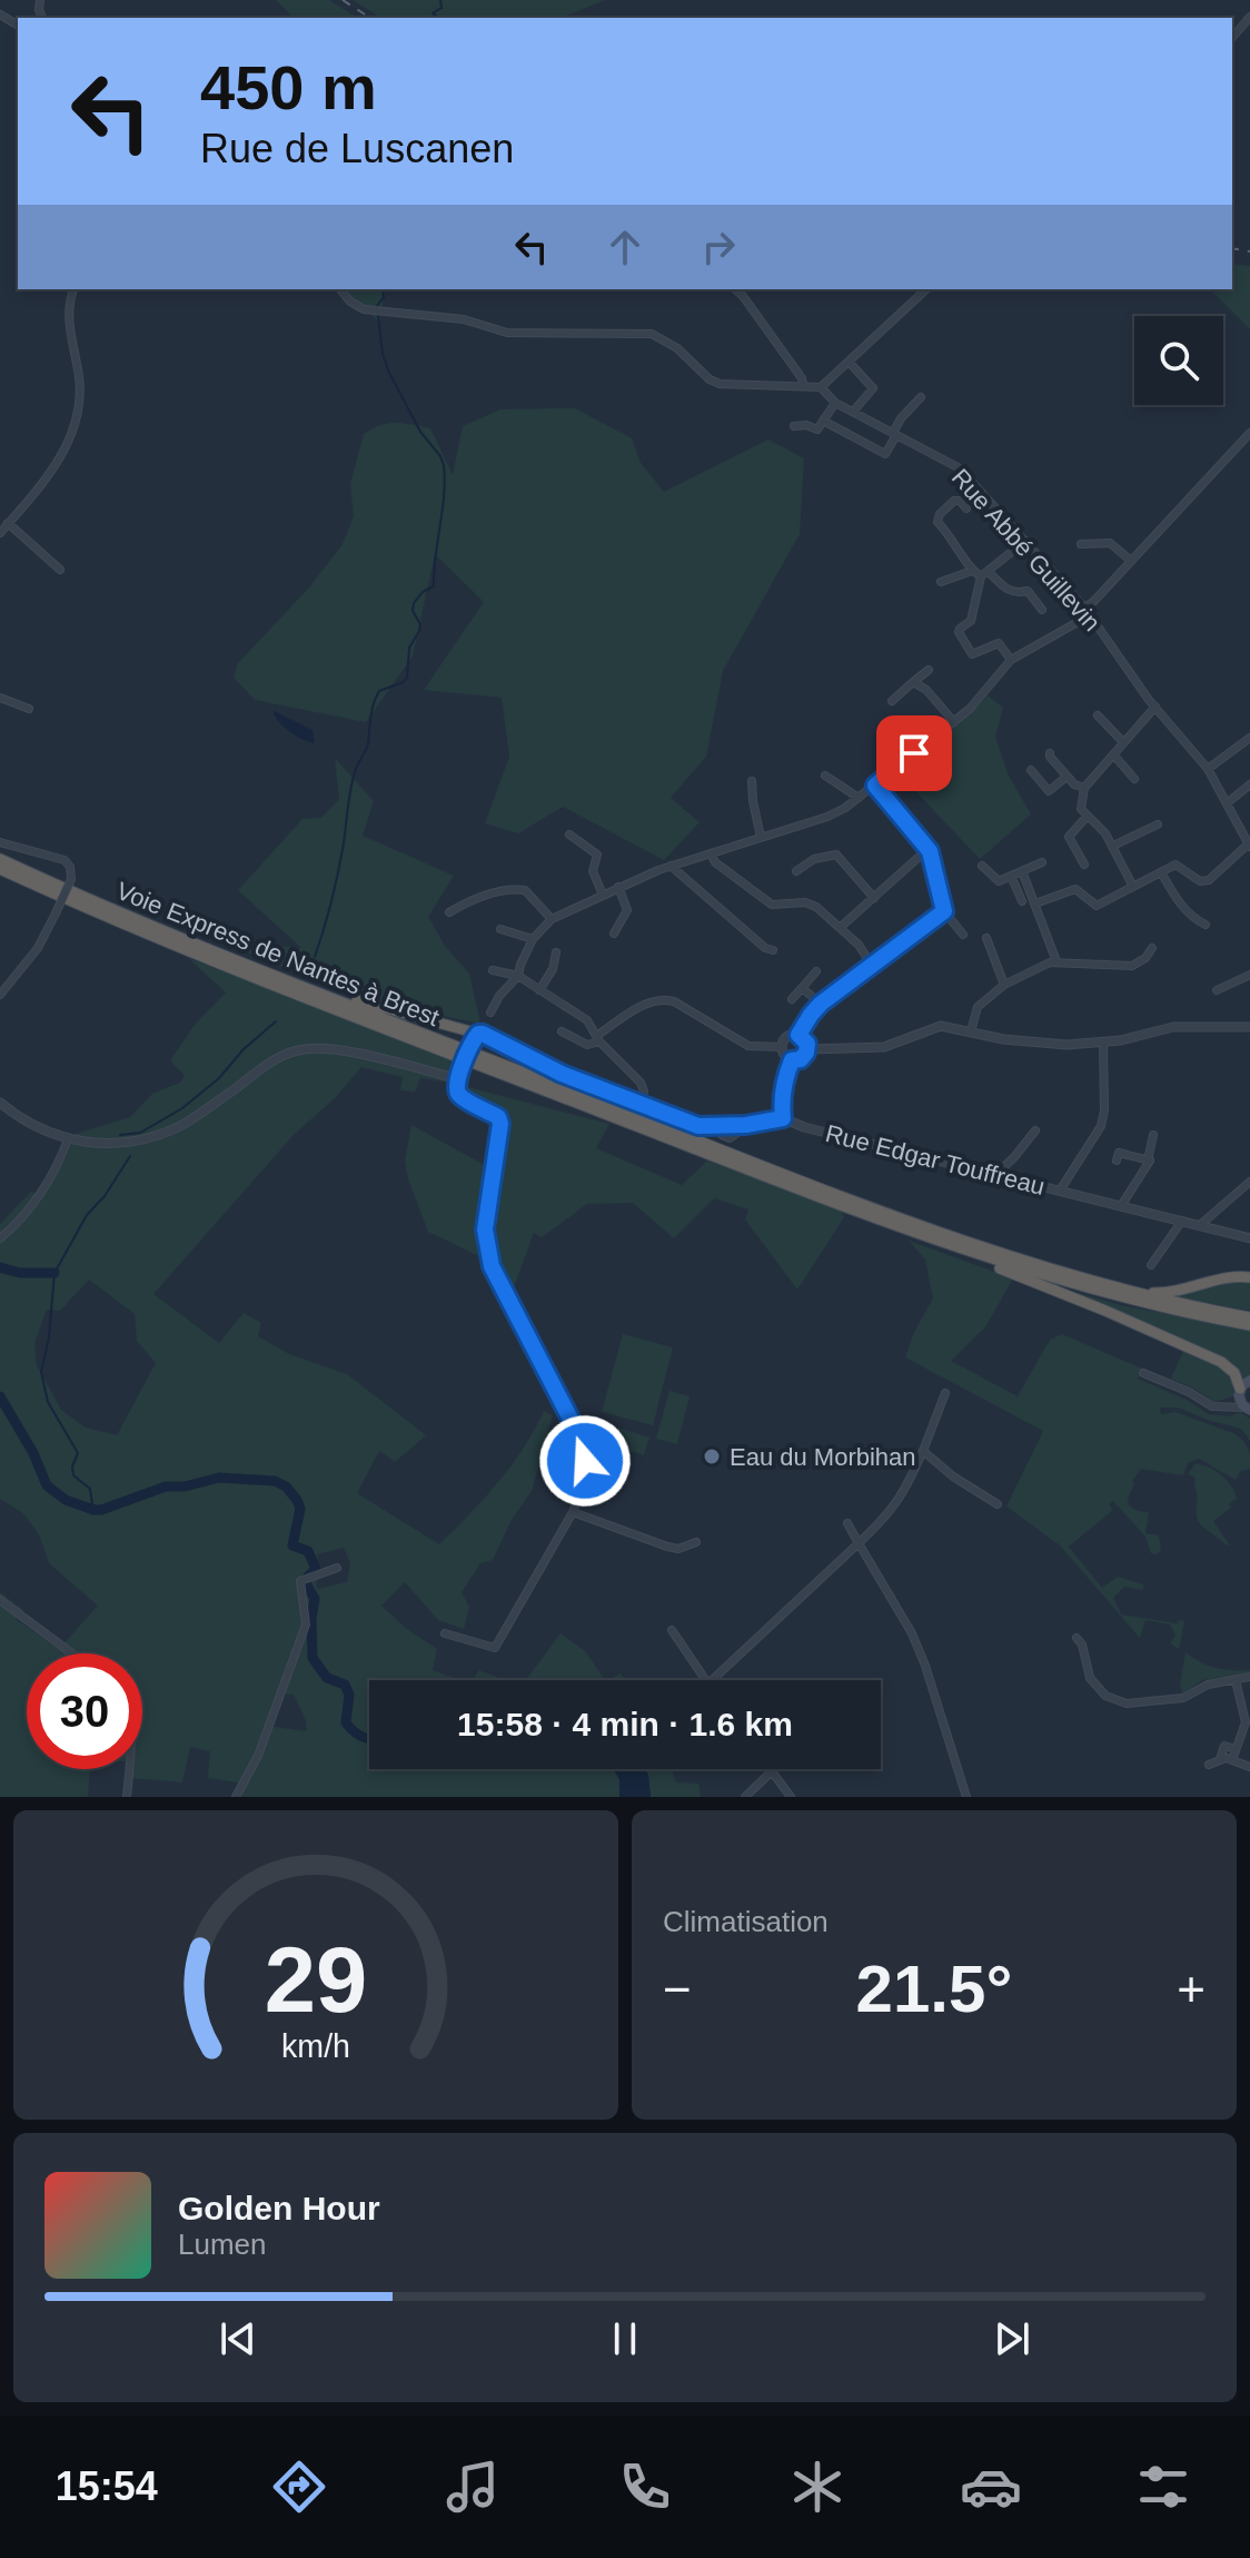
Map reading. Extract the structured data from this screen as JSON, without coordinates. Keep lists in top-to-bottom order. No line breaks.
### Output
{"streets":{"highway":["Voie Express de Nantes à Brest"],"street":["Rue Abbé Guillevin","Rue Edgar Touffreau"]},"places":["Eau du Morbihan"],"page":{"turn":["450 m","Rue de Luscanen"],"limit":"30","trip":"15:58 · 4 min · 1.6 km","tile":"Climatisation","heat":["−","21.5°","+"],"song":["Golden Hour","Lumen"],"tabs":"15:54","gauge":["29","km/h"]}}
